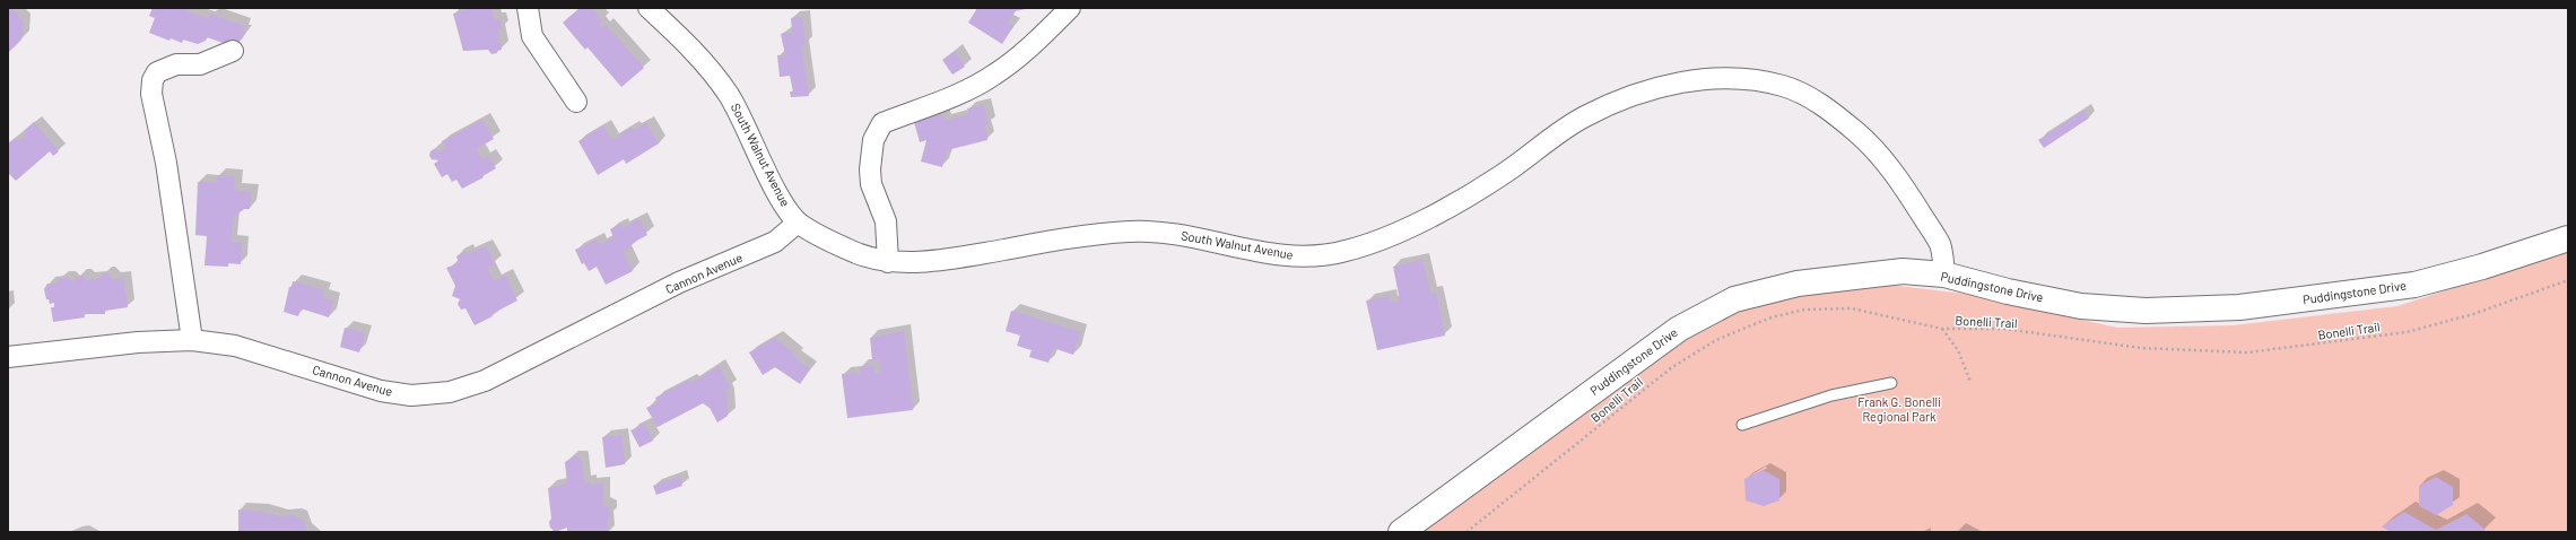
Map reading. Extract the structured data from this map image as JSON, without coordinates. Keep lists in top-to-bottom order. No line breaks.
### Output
{"streets":{"street":["South Walnut Avenue","Cannon Avenue","Puddingstone Drive"],"path":["Bonelli Trail"]},"crossings":[["South Walnut Avenue","Cannon Avenue"],["South Walnut Avenue","Puddingstone Drive"]],"parks":["Frank G. Bonelli Regional Park"]}
